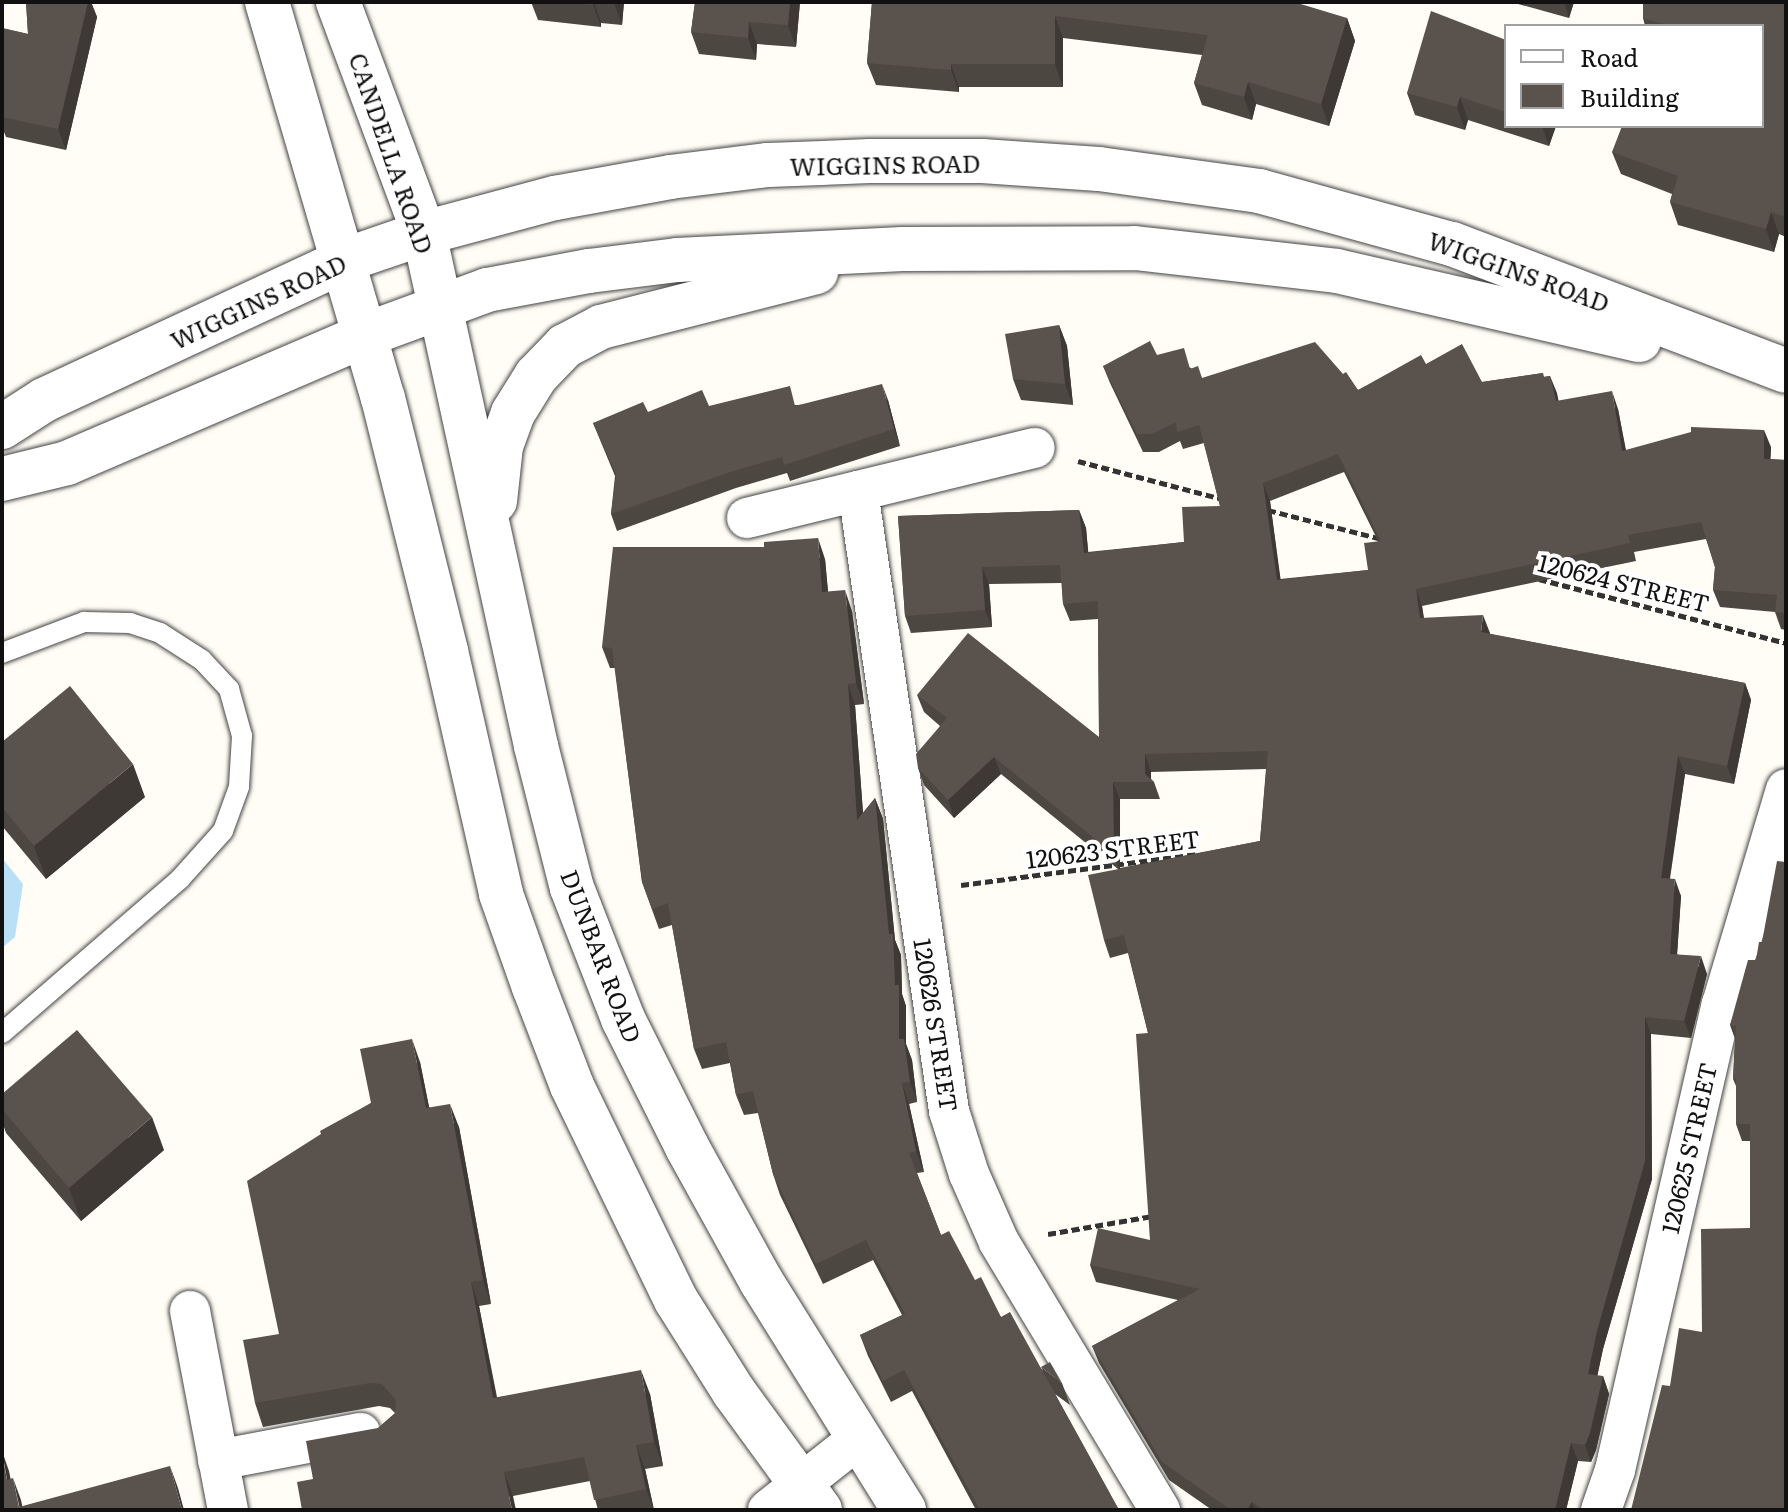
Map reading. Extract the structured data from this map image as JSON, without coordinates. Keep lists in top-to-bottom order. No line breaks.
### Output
{"streets":{"street":["CANDELLA ROAD","WIGGINS ROAD","DUNBAR ROAD","120626 STREET","120625 STREET"],"path":["120624 STREET","120623 STREET"]},"crossings":[["CANDELLA ROAD","WIGGINS ROAD"],["CANDELLA ROAD","DUNBAR ROAD"],["WIGGINS ROAD","DUNBAR ROAD"],["120623 STREET","120626 STREET"]],"legend":["Road","Building"]}
